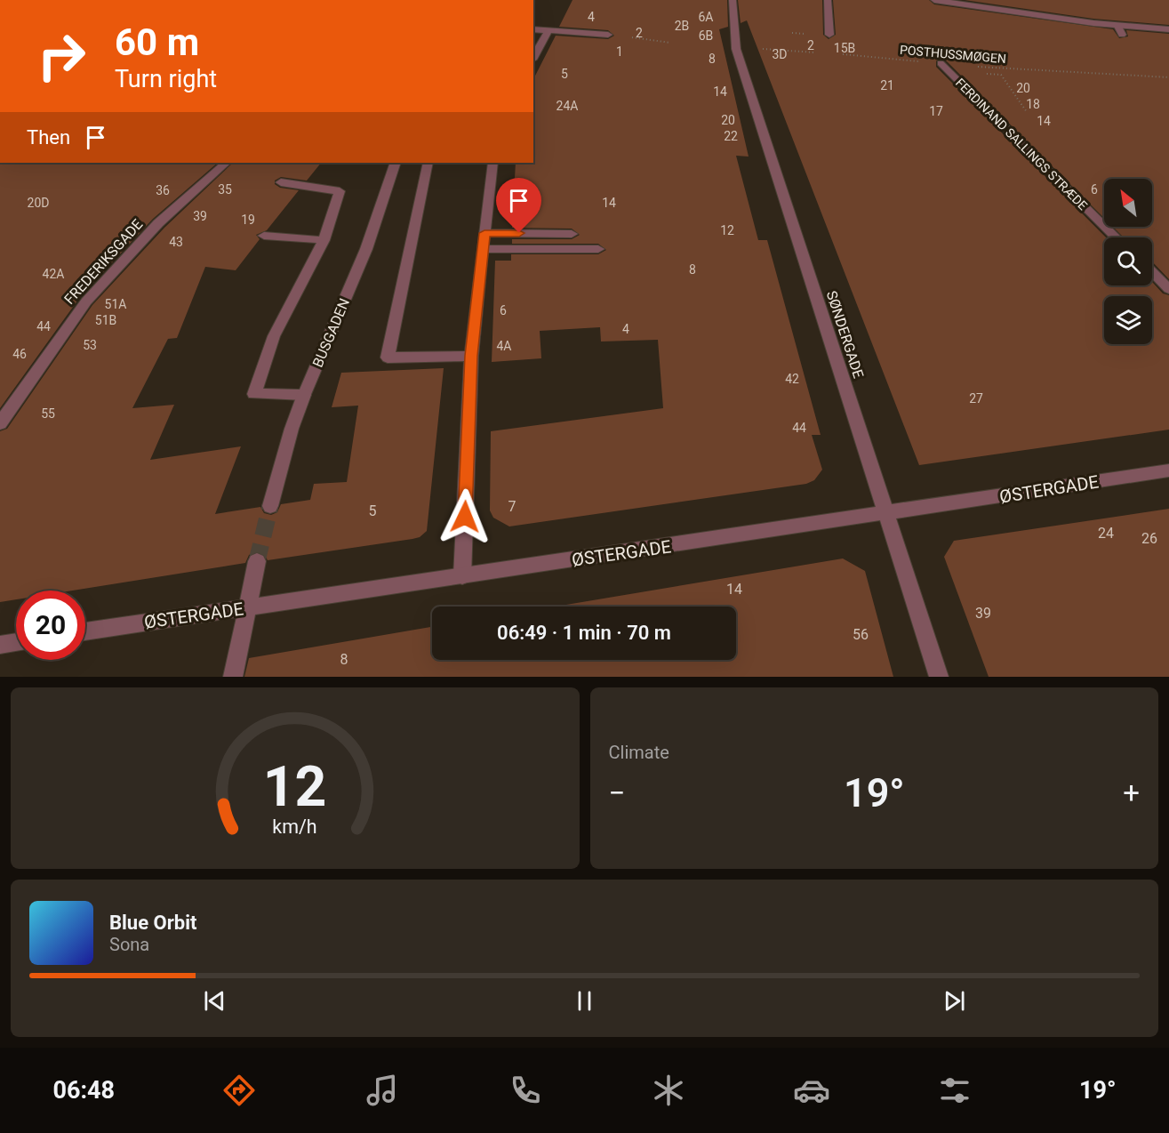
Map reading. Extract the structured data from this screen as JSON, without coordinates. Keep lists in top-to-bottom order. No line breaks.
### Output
{"streets":{"street":["FERDINAND SALLINGS STRÆDE","FREDERIKSGADE","BUSGADEN","SØNDERGADE","ØSTERGADE"],"path":["POSTHUSSMØGEN"]},"crossings":[["POSTHUSSMØGEN","FERDINAND SALLINGS STRÆDE"],["SØNDERGADE","ØSTERGADE"]],"house_numbers":["4","6A","2B","2","6B","2","15B","1","3D","8","5","21","20","14","18","24A","17","20","14","22","35","6","36","20D","14","39","19","12","43","8","42A","51A","6","51B","44","4","53","4A","46","42","27","55","44","7","5","24","26","14","39","56","8"],"north":"top left","page":{"turn":["60 m","Turn right"],"then":"Then","limit":"20","trip":"06:49 · 1 min · 70 m","tile":"Climate","heat":["−","19°","+"],"song":["Blue Orbit","Sona"],"tabs":["06:48","19°"],"gauge":["12","km/h"]}}
